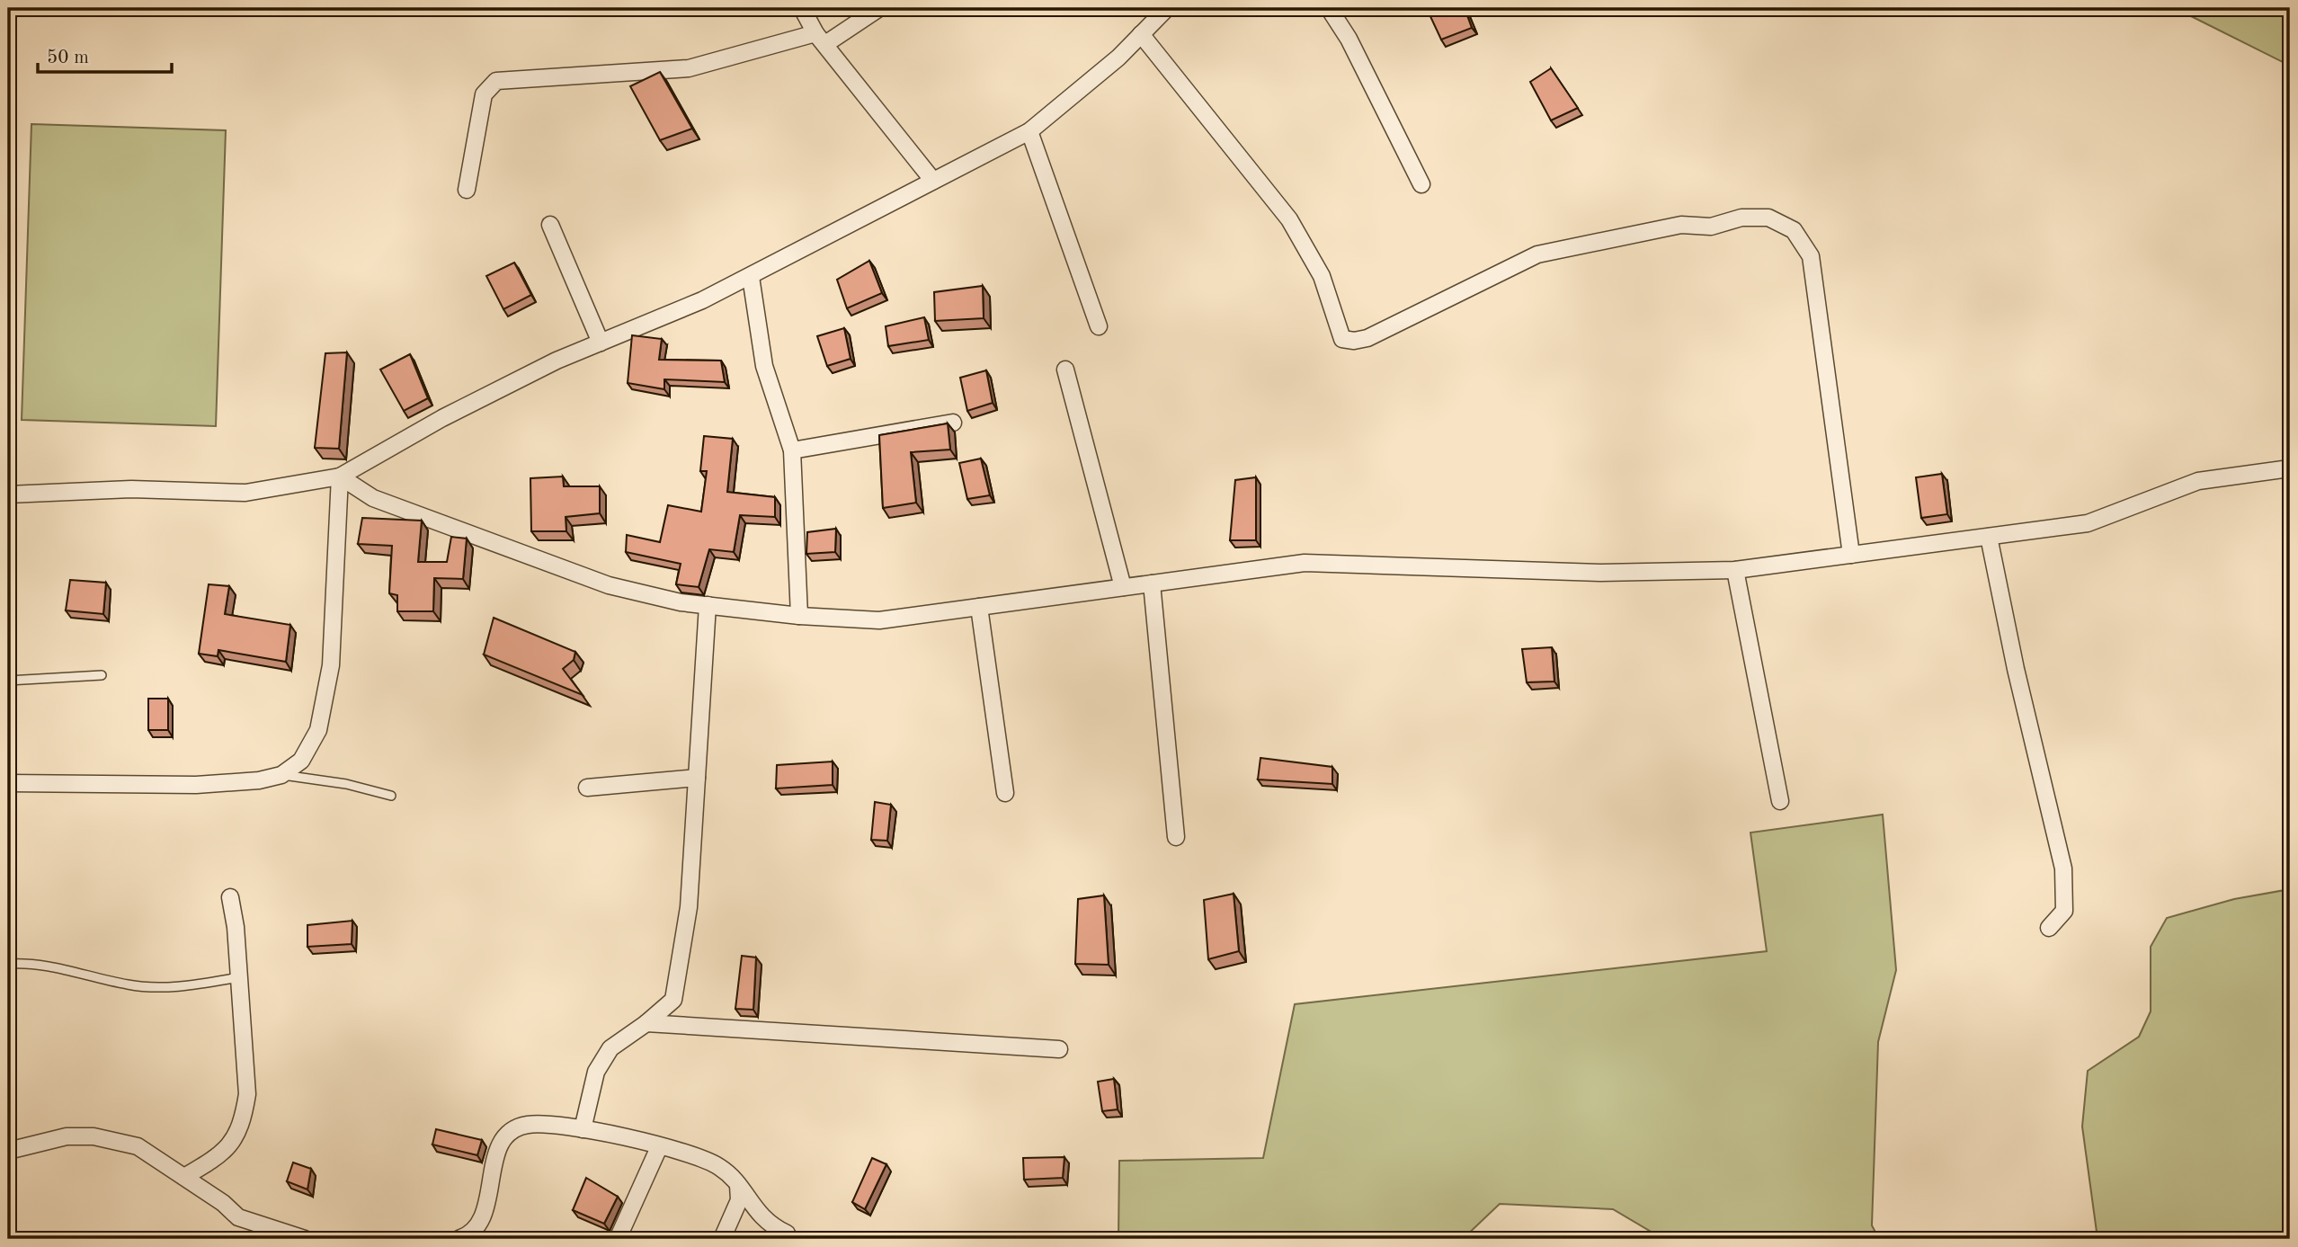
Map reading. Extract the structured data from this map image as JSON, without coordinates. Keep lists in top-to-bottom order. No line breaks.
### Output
{"scale_bar":"50 m"}
